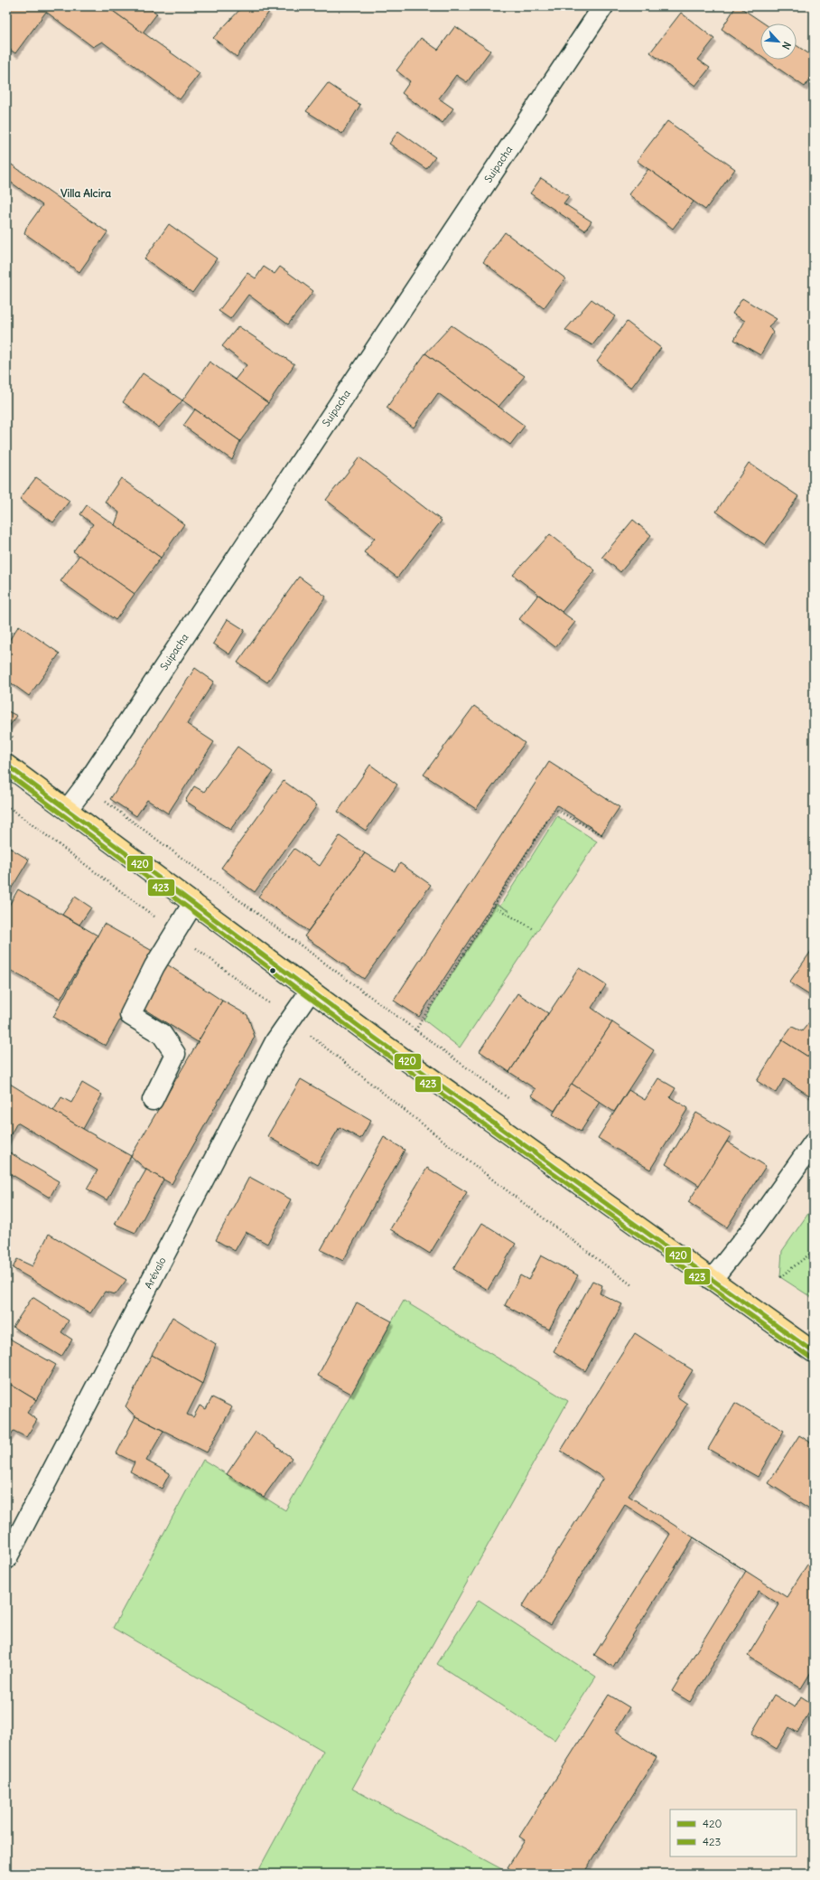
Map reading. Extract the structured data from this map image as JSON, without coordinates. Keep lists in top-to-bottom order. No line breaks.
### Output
{"streets":{"street":["Suipacha","Arévalo"]},"districts":["Villa Alcira"],"lines":["transit line 420","transit line 423"],"legend":["420","423"],"north":"bottom right"}
